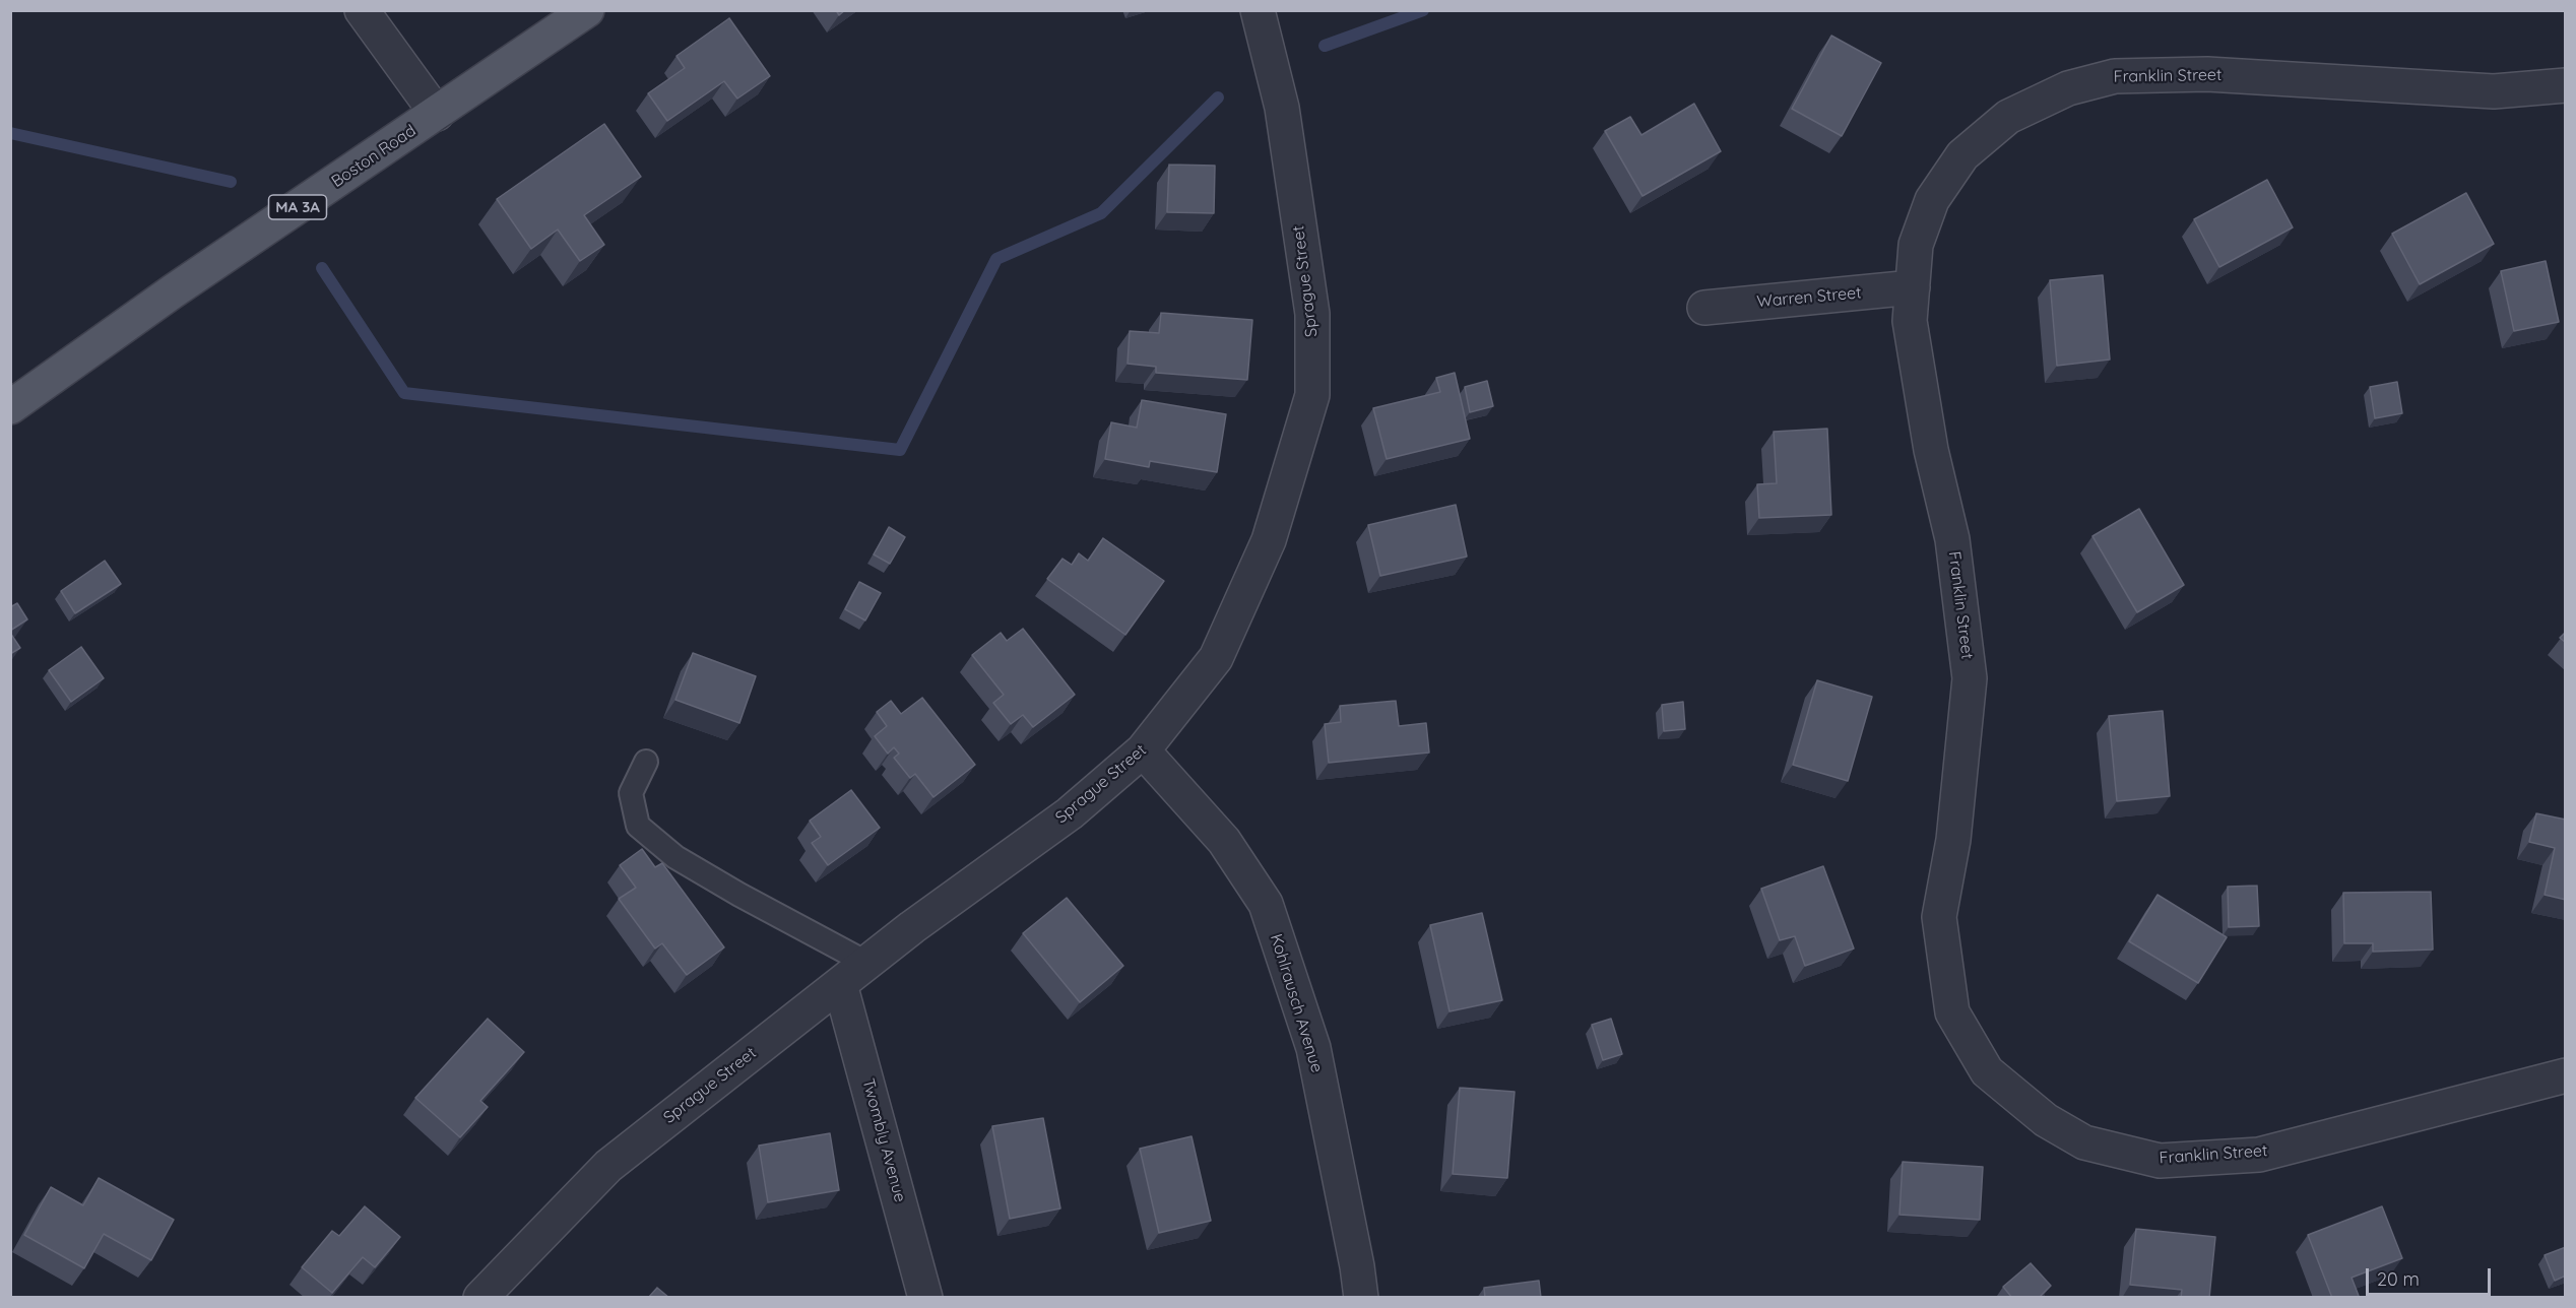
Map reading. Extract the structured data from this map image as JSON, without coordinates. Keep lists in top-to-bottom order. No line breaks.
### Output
{"streets":{"main road":["Boston Road","MA 3A"],"street":["Franklin Street","Sprague Street","Warren Street","Kohlrausch Avenue","Twombly Avenue"]},"crossings":[["Franklin Street","Warren Street"],["Sprague Street","Kohlrausch Avenue"],["Sprague Street","Twombly Avenue"]],"scale_bar":"20 m"}
